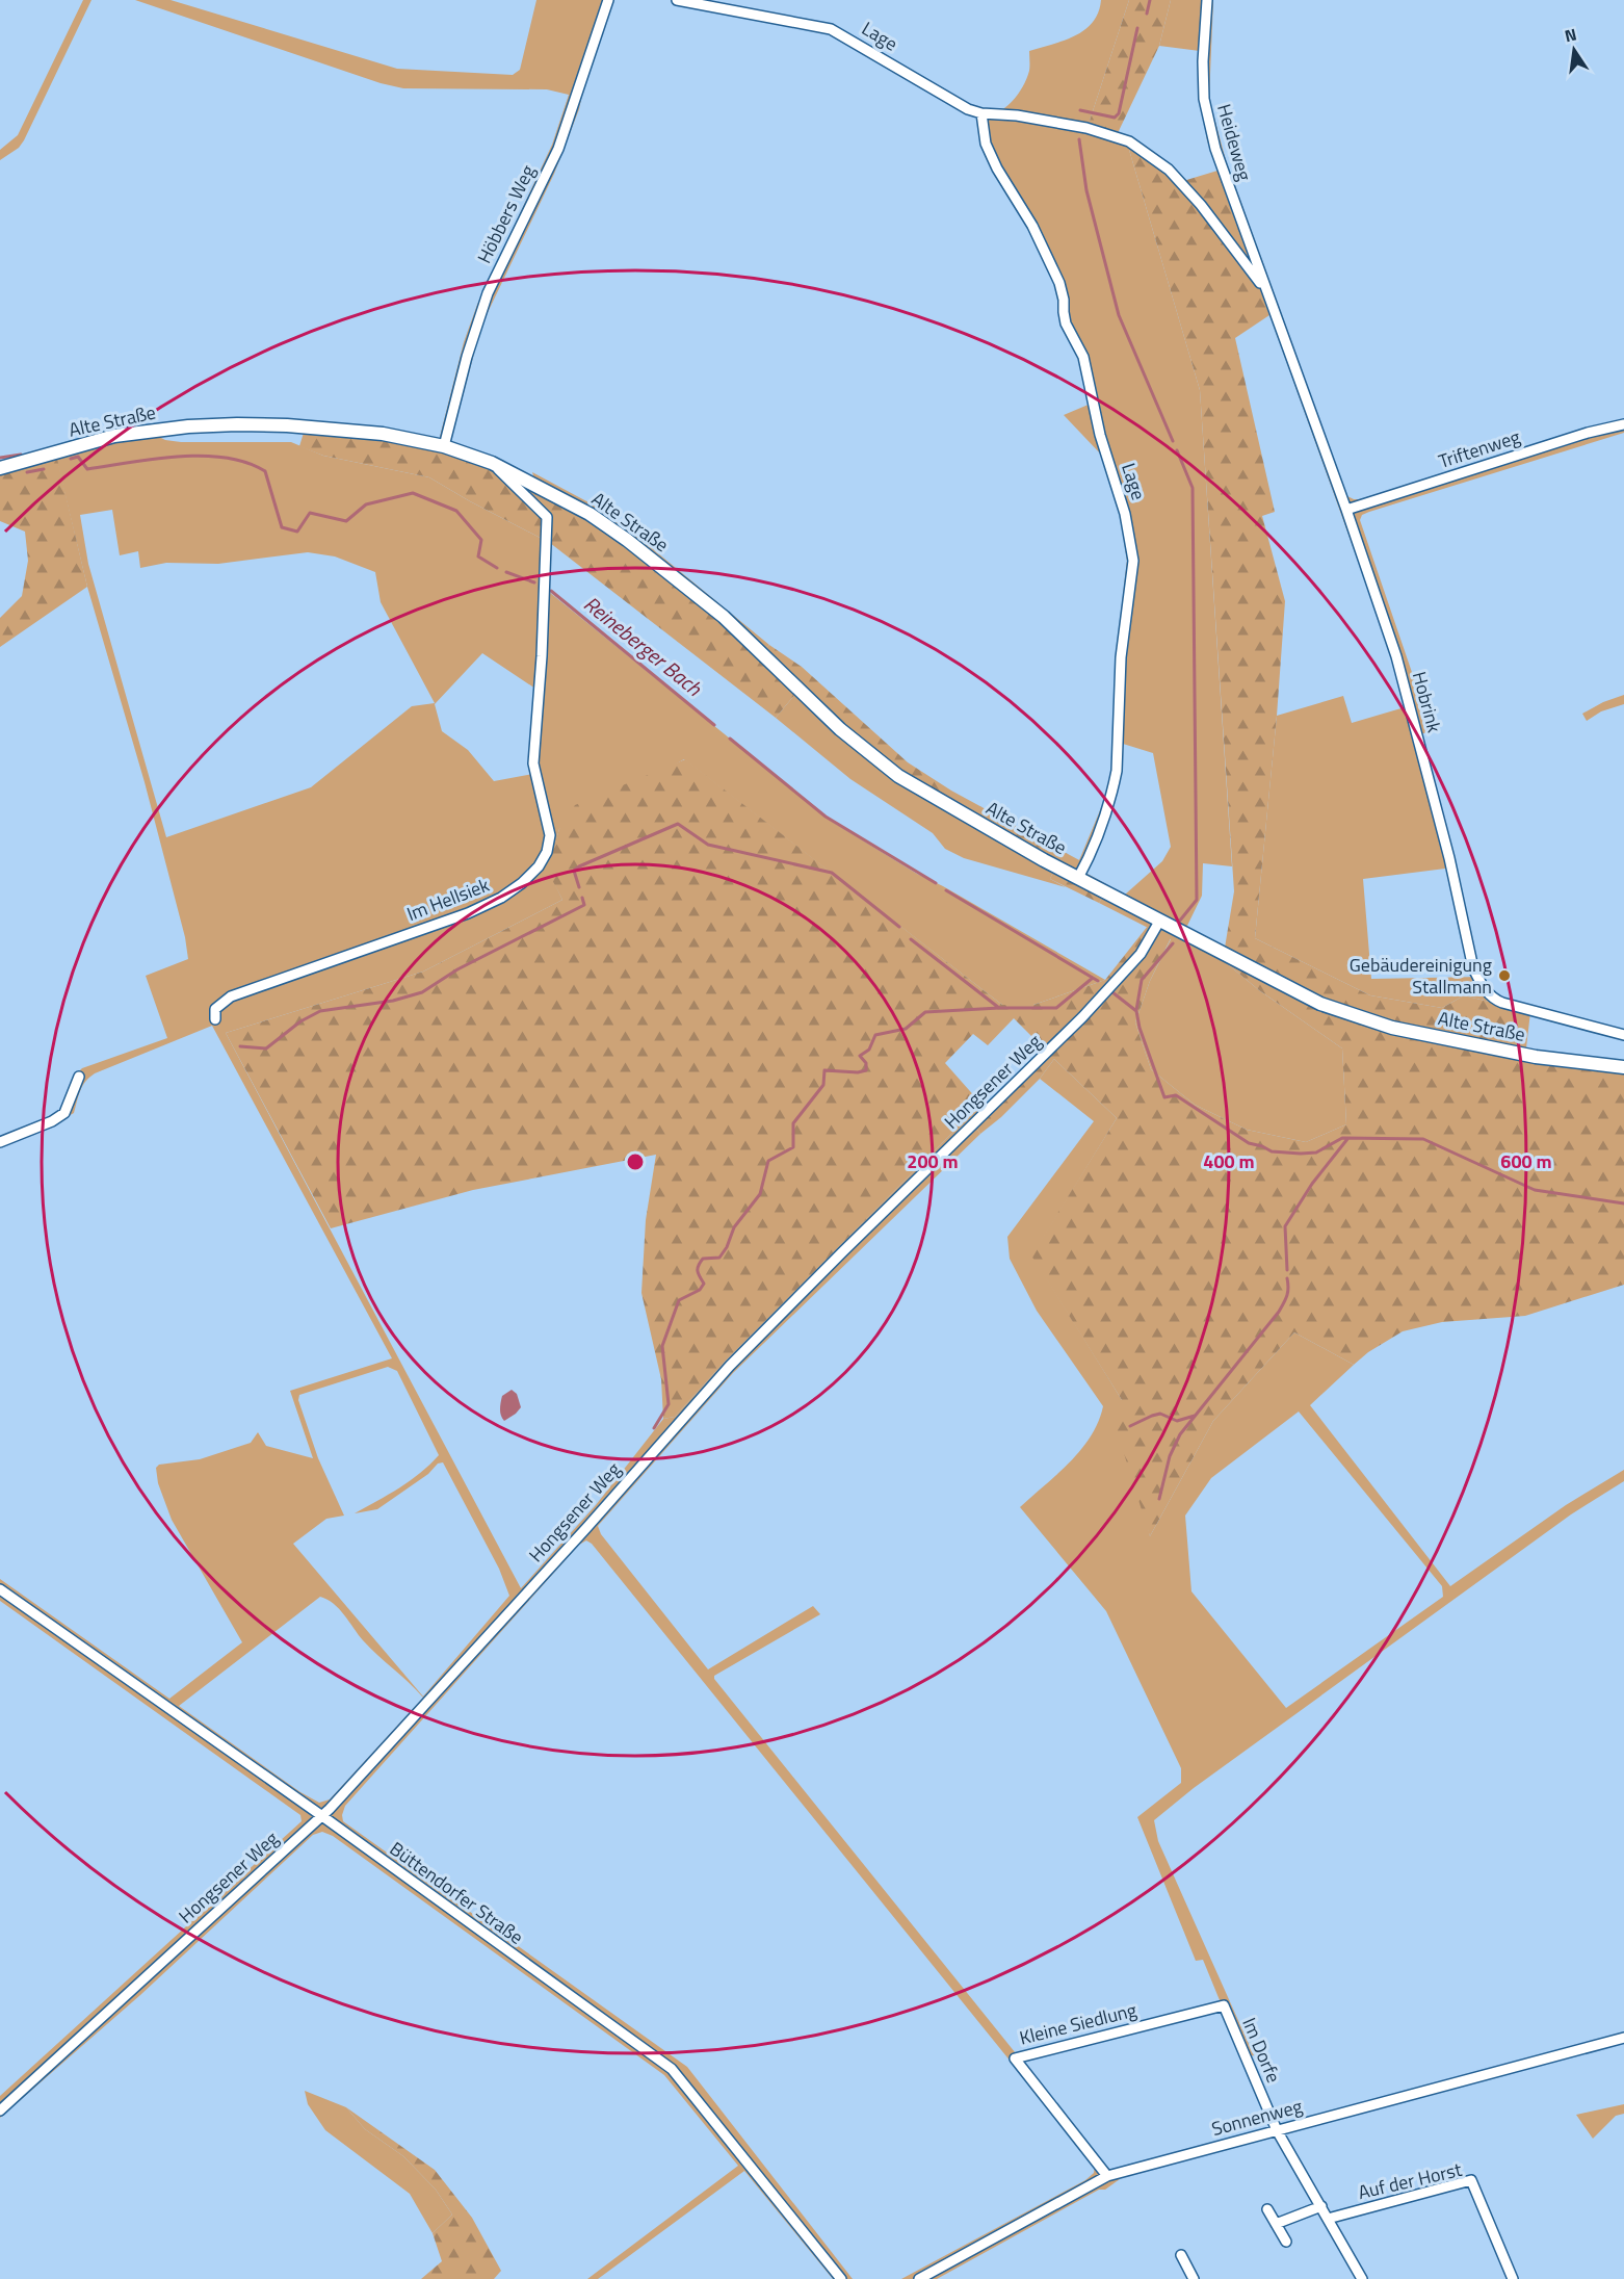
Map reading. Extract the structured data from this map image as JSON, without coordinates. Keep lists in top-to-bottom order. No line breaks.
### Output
{"streets":{"main road":["Alte Straße"],"street":["Lage","Heideweg","Höbbers Weg","Triftenweg","Hobrink","Im Hellsiek","Hongsener Weg","Büttendorfer Straße","Kleine Siedlung","Im Dorfe","Sonnenweg","Auf der Horst"]},"crossings":[["Lage","Heideweg"],["Lage","Alte Straße"],["Lage","Hobrink"],["Heideweg","Hobrink"],["Höbbers Weg","Alte Straße"],["Alte Straße","Im Hellsiek"],["Alte Straße","Hongsener Weg"],["Triftenweg","Hobrink"],["Hongsener Weg","Büttendorfer Straße"],["Kleine Siedlung","Im Dorfe"],["Kleine Siedlung","Sonnenweg"],["Im Dorfe","Sonnenweg"],["Im Dorfe","Auf der Horst"]],"water":["Reineberger Bach"],"places":["Gebäudereinigung Stallmann"],"north":"top","rings":["200 m","400 m","600 m"]}
